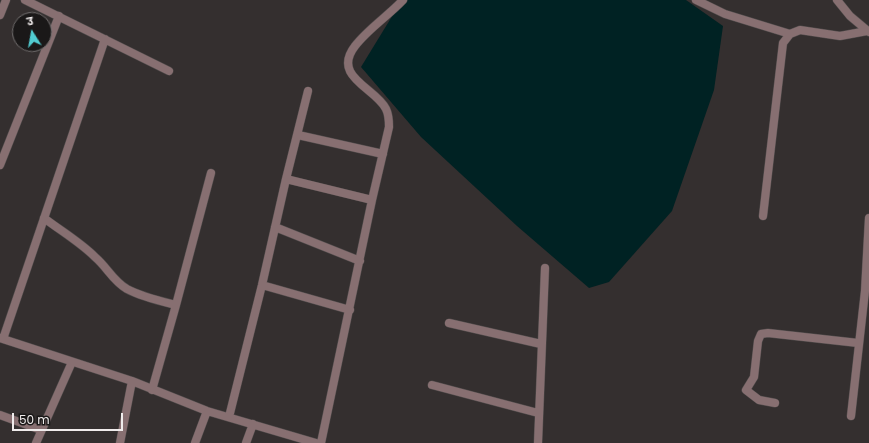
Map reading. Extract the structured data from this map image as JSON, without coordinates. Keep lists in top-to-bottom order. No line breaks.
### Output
{"scale_bar":"50 m","north":"top"}
